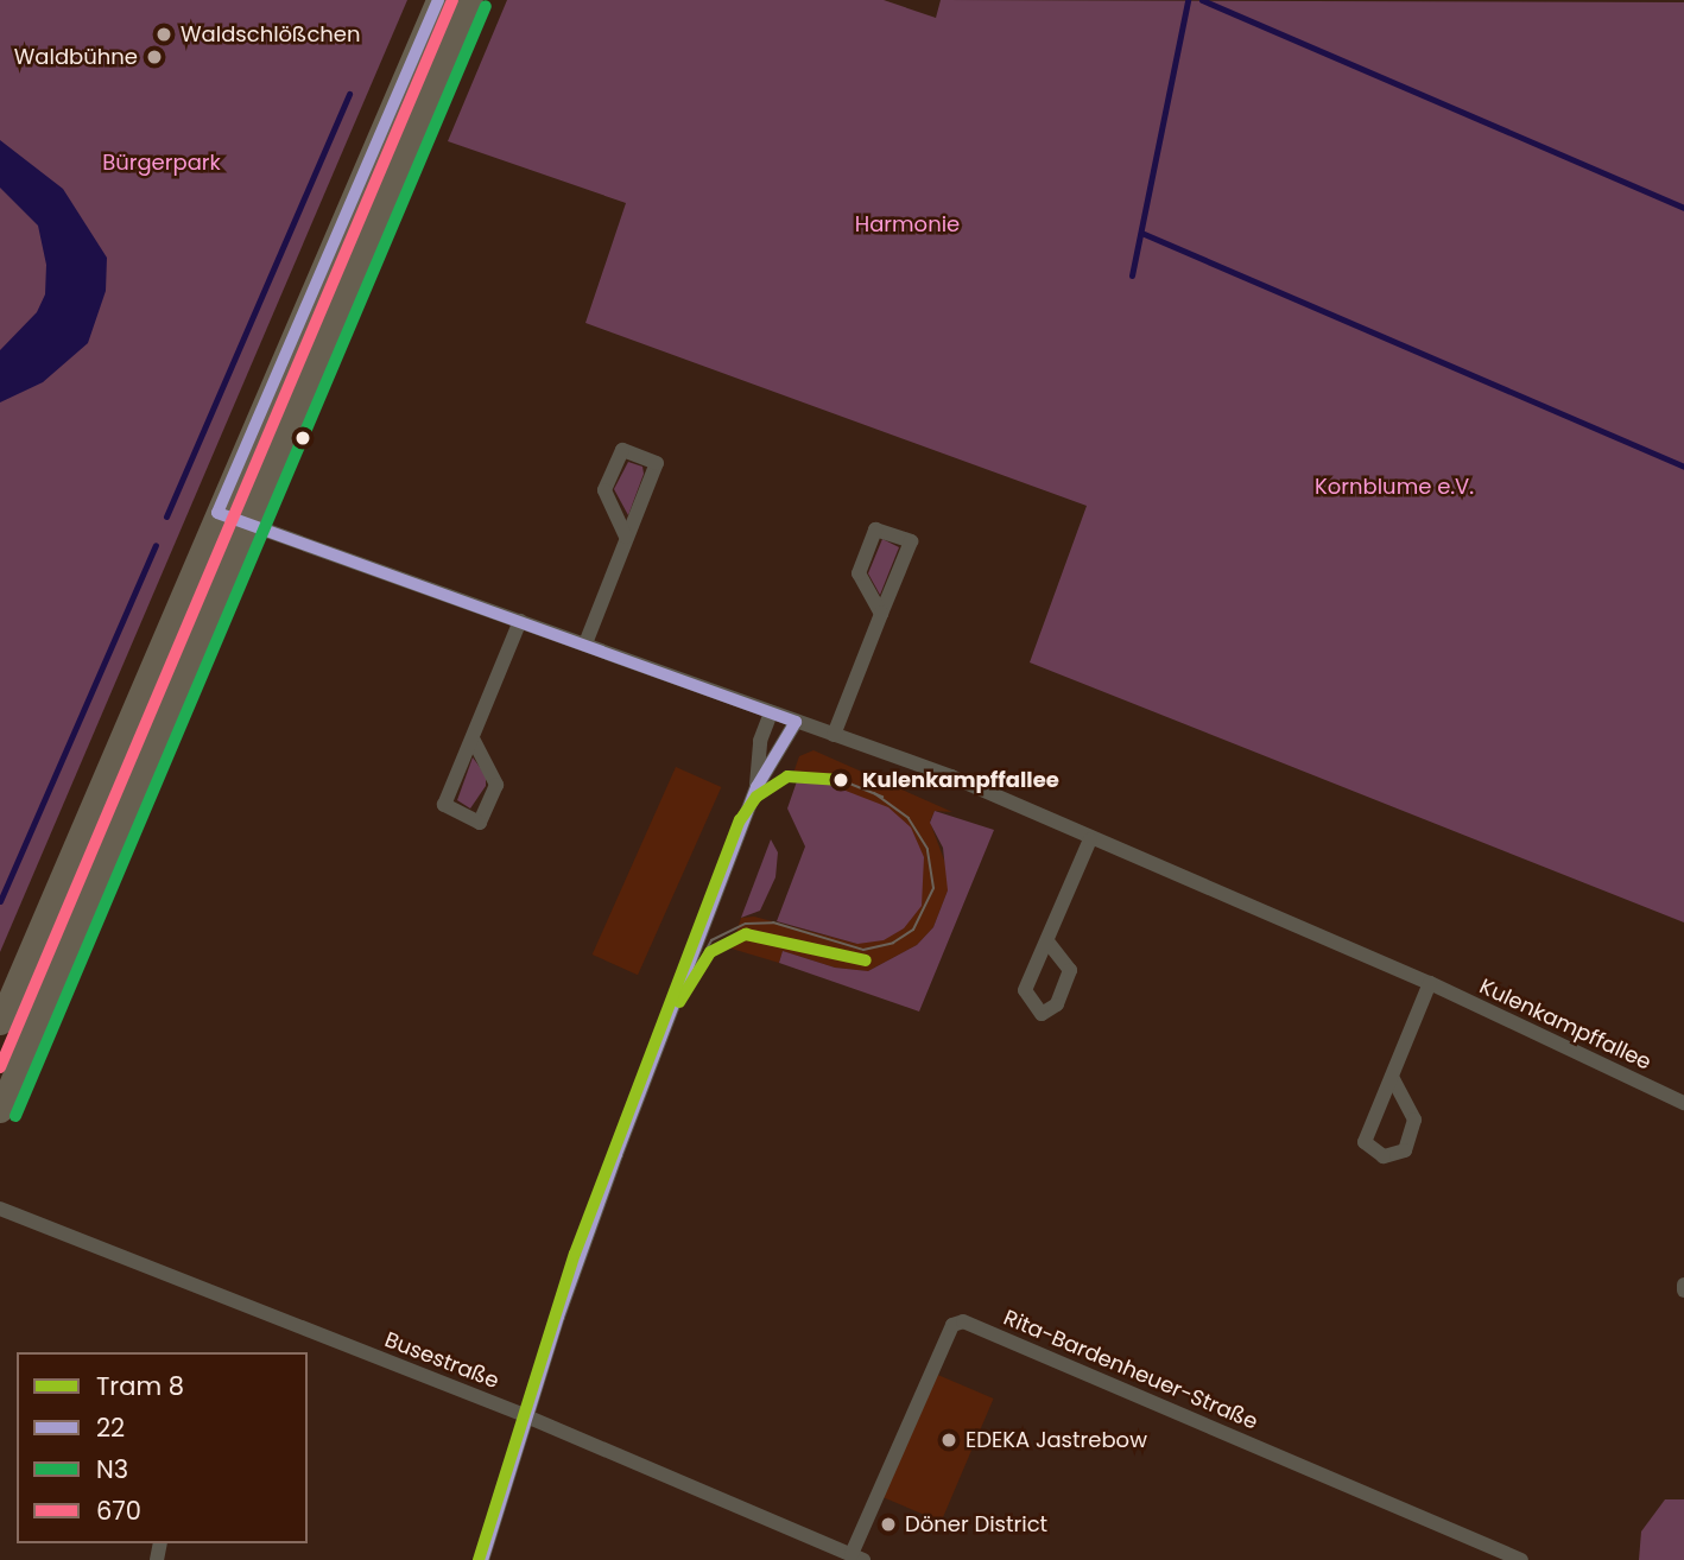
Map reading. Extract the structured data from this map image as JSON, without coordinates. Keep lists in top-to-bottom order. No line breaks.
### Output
{"streets":{"street":["Kulenkampffallee","Busestraße","Rita-Bardenheuer-Straße"]},"crossings":[["Busestraße","Rita-Bardenheuer-Straße"]],"parks":["Bürgerpark","Harmonie","Kornblume e.V."],"places":["Waldschlößchen","Waldbühne","Kulenkampffallee","EDEKA Jastrebow","Döner District"],"lines":["transit line 22","transit line 670","transit line N3","tram line 8"],"legend":["Tram 8","22","N3","670"]}
